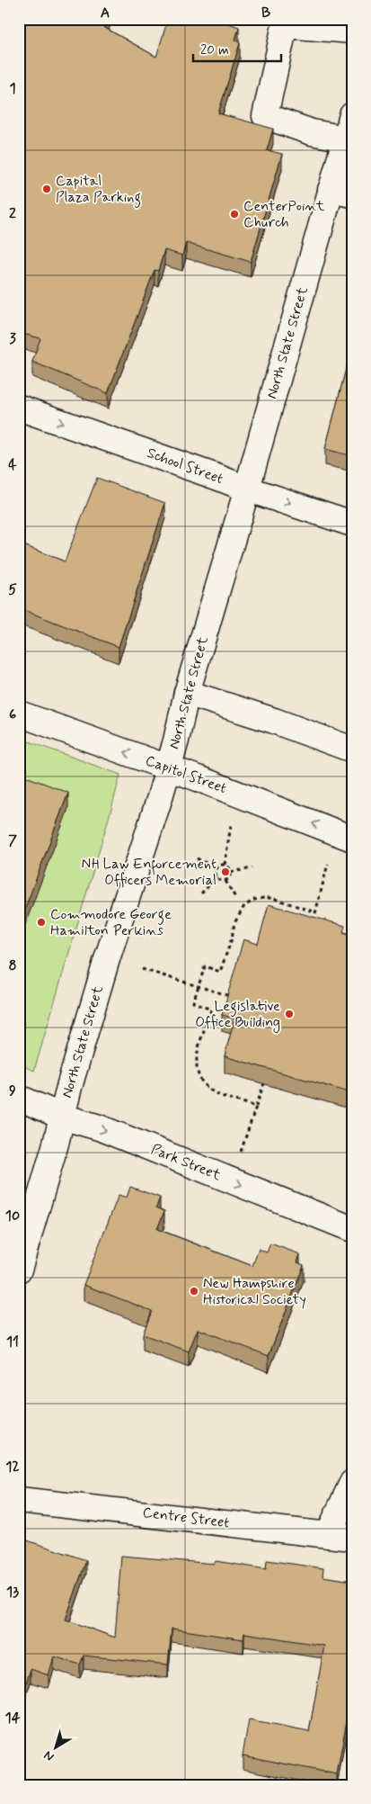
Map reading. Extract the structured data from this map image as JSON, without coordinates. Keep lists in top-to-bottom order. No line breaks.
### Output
{"streets":{"street":["North State Street","School Street","Capitol Street","Park Street","Centre Street"]},"crossings":[["North State Street","School Street"],["North State Street","Capitol Street"],["North State Street","Park Street"]],"one_way":["School Street","Park Street"],"places":["Capital Plaza Parking","CenterPoint Church","NH Law Enforcement Officers Memorial","Commodore George Hamilton Perkins","Legislative Office Building","New Hampshire Historical Society"],"scale_bar":"20 m","north":"bottom left","grid":{"columns":["A","B"],"rows":["1","2","3","4","5","6","7","8","9","10","11","12","13","14"]}}
